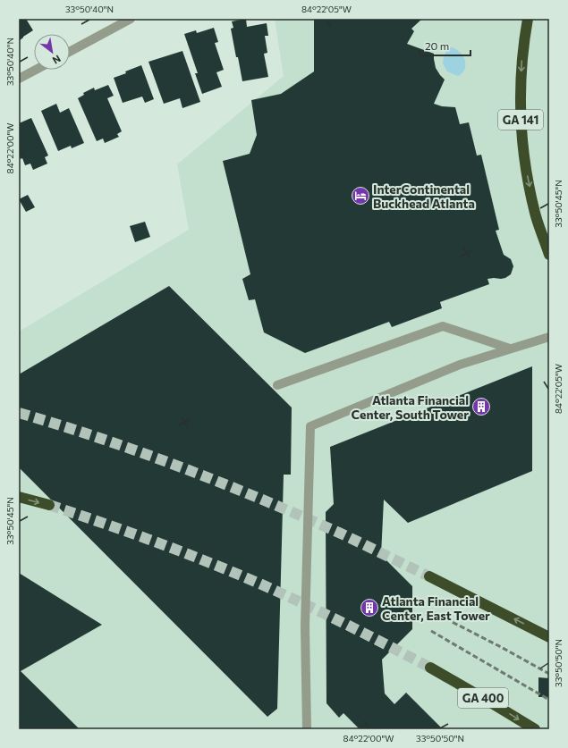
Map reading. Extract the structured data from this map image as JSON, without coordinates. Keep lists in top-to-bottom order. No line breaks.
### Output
{"streets":{"highway":["GA 141","GA 400"]},"places":{"hotel":["InterContinental Buckhead Atlanta"],"building":["Atlanta Financial Center, South Tower","Atlanta Financial Center, East Tower"]},"scale_bar":"20 m","north":"bottom right","coordinates":["33°50'40\"N","84°22'05\"W","84°22'00\"W","33°50'45\"N","33°50'50\"N"]}
